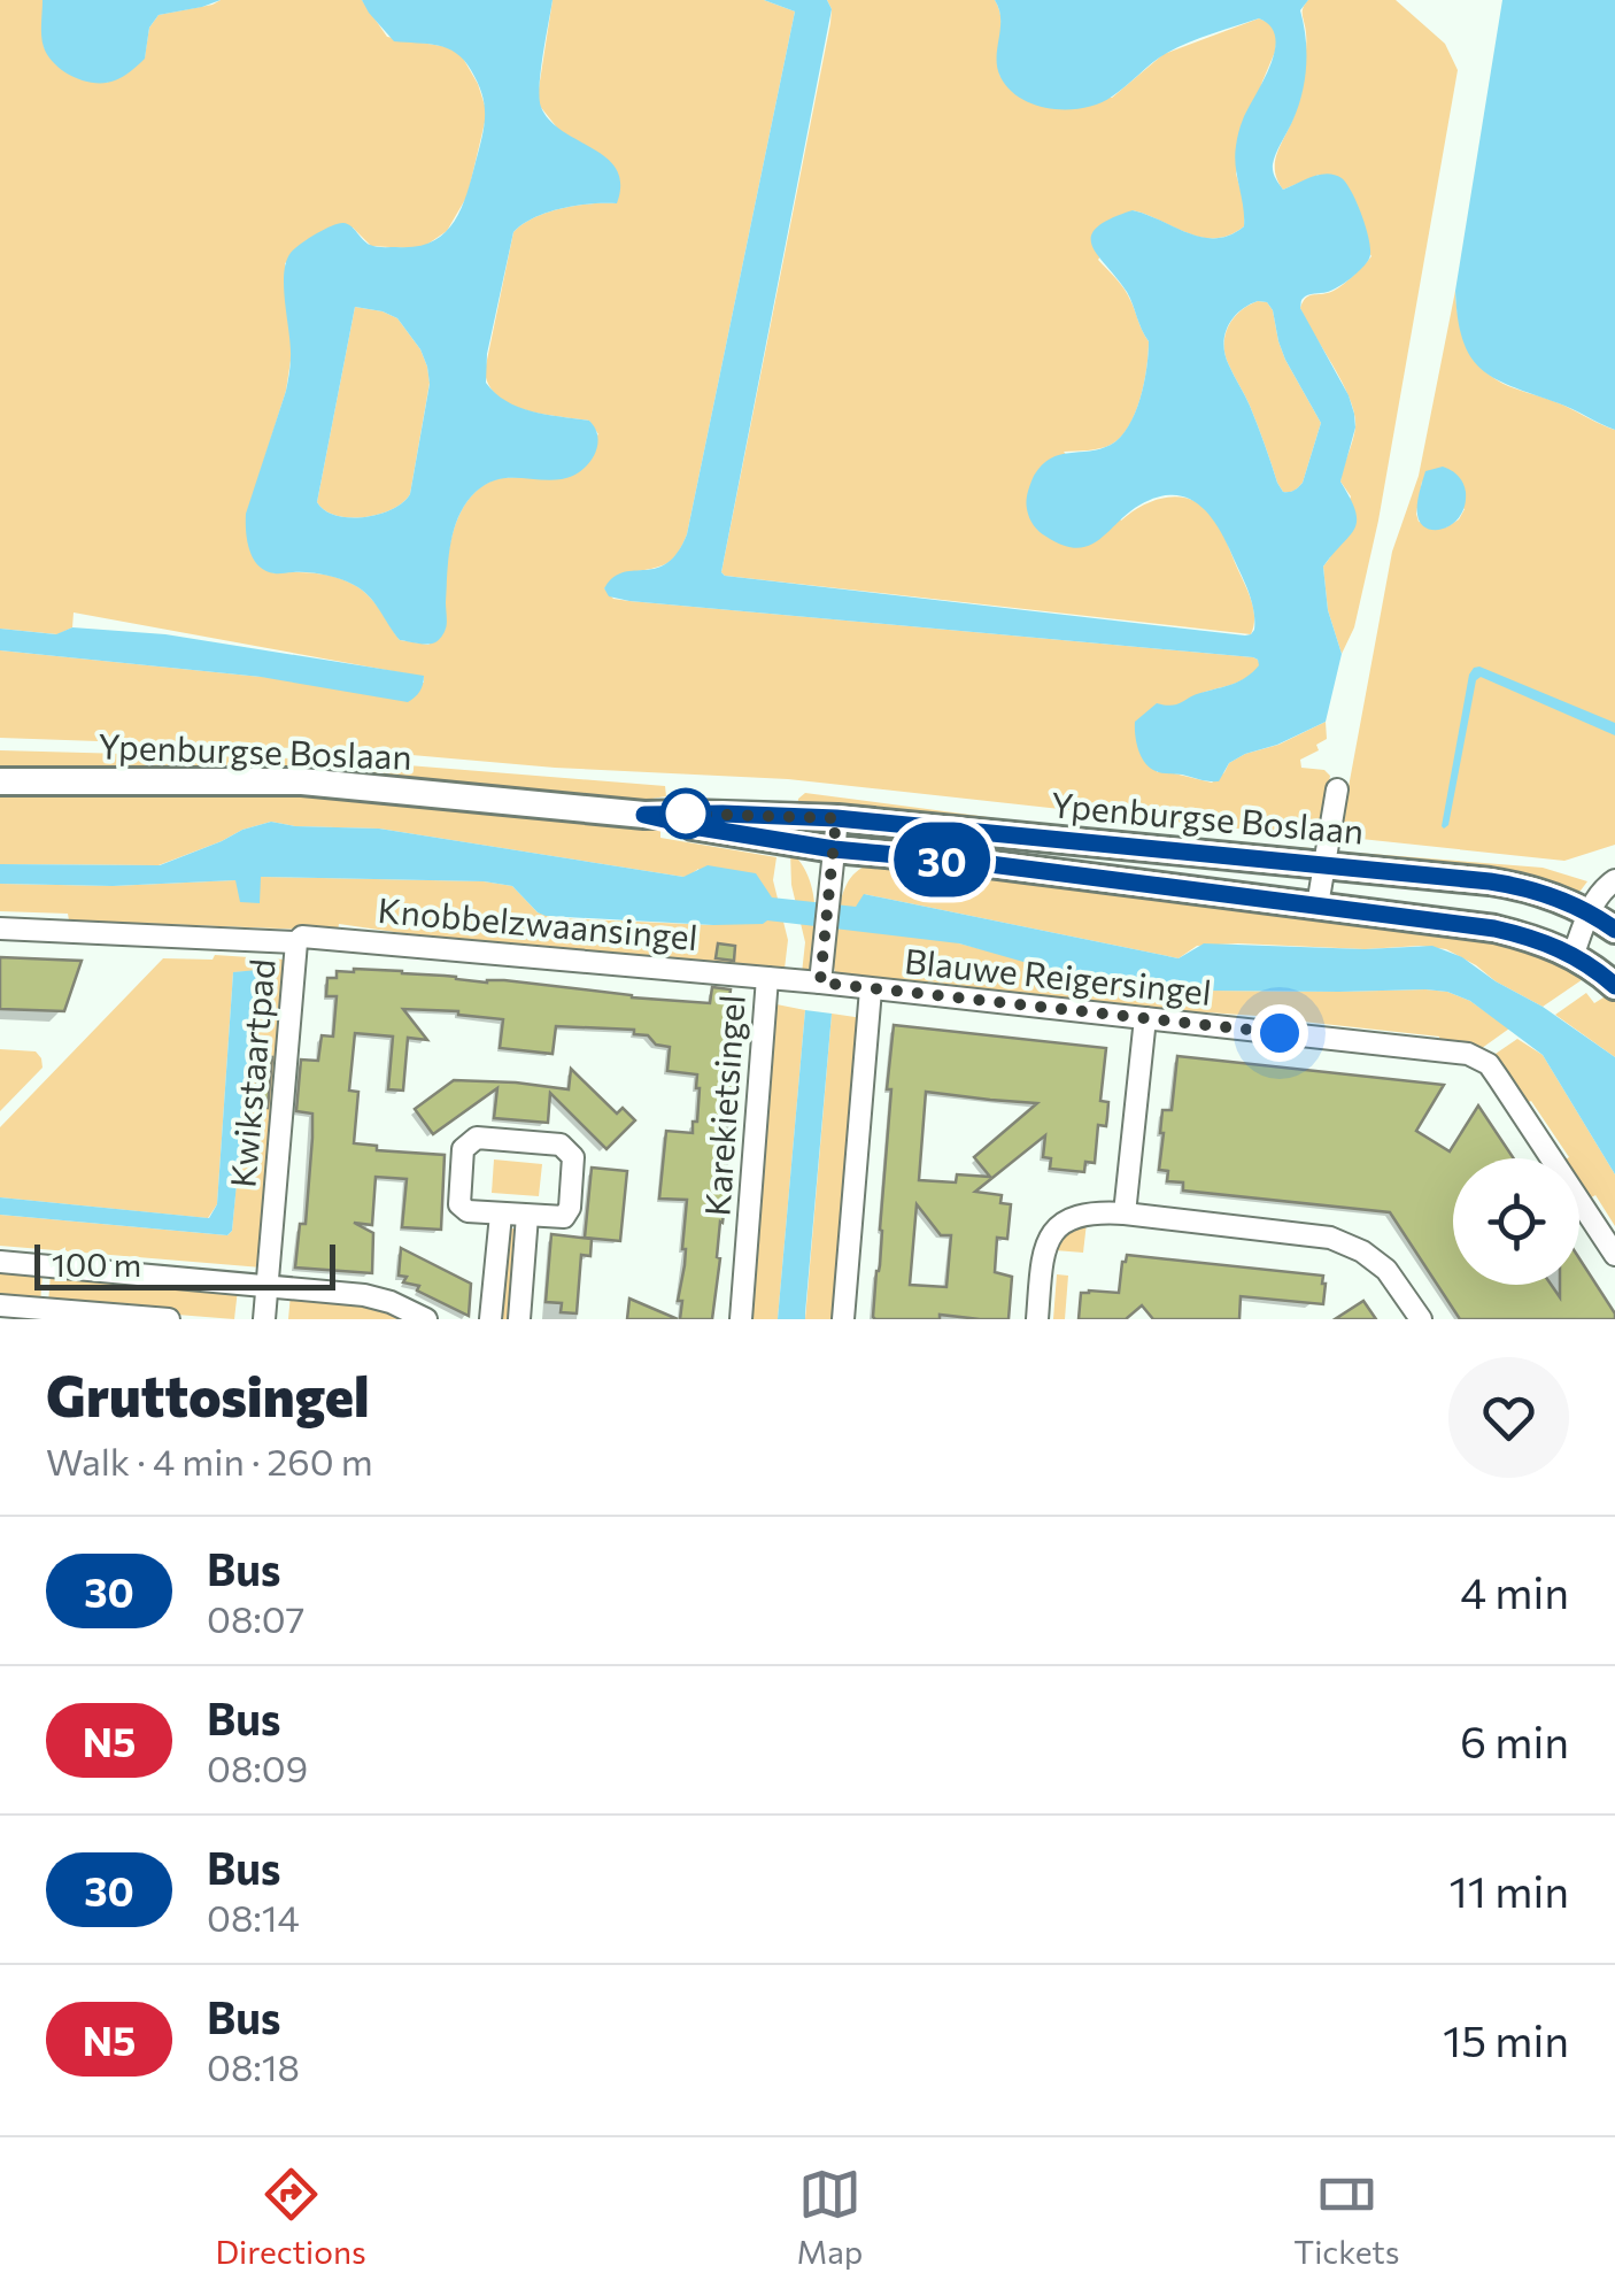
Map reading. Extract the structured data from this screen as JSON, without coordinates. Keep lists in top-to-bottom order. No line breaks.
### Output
{"streets":{"main road":["Ypenburgse Boslaan"],"street":["Knobbelzwaansingel","Blauwe Reigersingel","Kwikstaartpad","Karekietsingel"]},"crossings":[["Knobbelzwaansingel","Kwikstaartpad"],["Knobbelzwaansingel","Karekietsingel"],["Blauwe Reigersingel","Karekietsingel"]],"lines":["bus line 30"],"scale_bar":"100 m","page":{"on_map":"30","scale":"100 m","heading":["Gruttosingel","Walk · 4 min · 260 m"],"list":[{"mark":"30","name":"Bus","note":"08:07","value":"4 min"},{"mark":"N5","name":"Bus","note":"08:09","value":"6 min"},{"mark":"30","name":"Bus","note":"08:14","value":"11 min"},{"mark":"N5","name":"Bus","note":"08:18","value":"15 min"}],"tabs":["Directions","Map","Tickets"]}}
